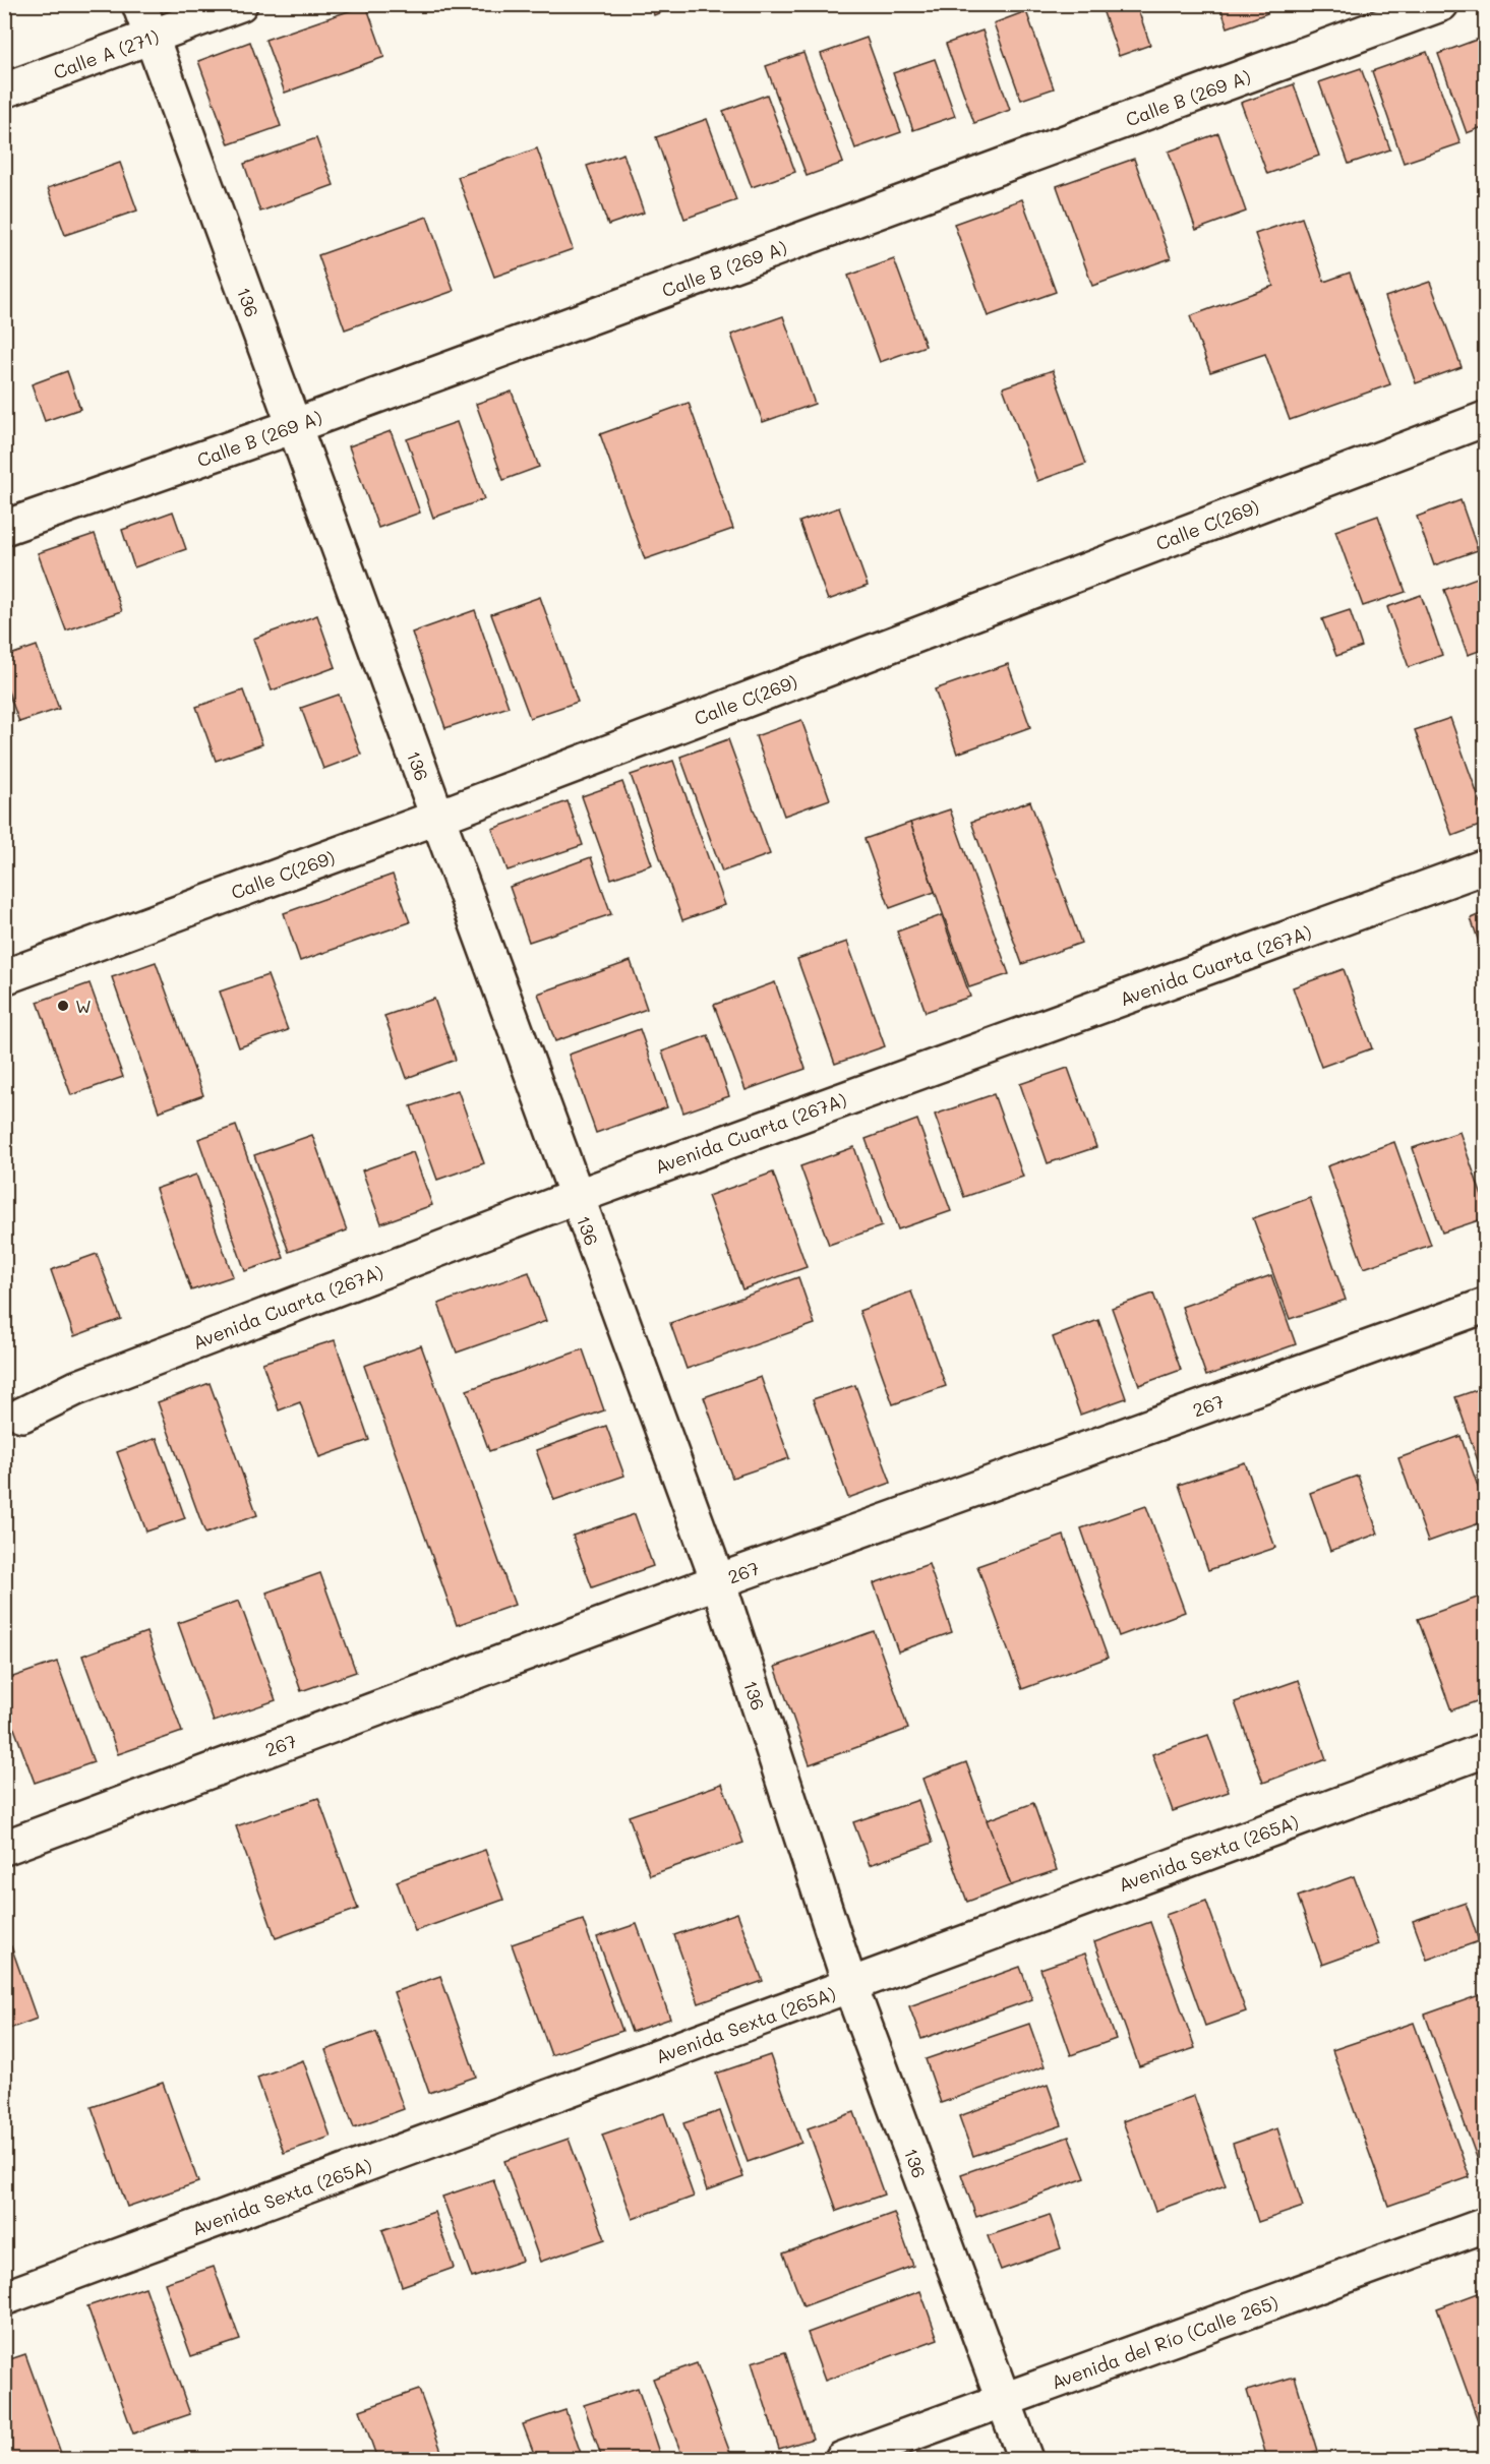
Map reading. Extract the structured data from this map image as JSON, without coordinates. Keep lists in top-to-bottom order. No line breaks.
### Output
{"streets":{"street":["Calle A (271)","Calle B (269 A)","136","Calle C(269)","Avenida Cuarta (267A)","267","Avenida Sexta (265A)","Avenida del Río (Calle 265)"]},"crossings":[["Calle A (271)","136"],["Calle B (269 A)","136"],["136","Calle C(269)"],["136","Avenida Cuarta (267A)"],["136","267"],["136","Avenida Sexta (265A)"],["136","Avenida del Río (Calle 265)"]],"places":["W"]}
